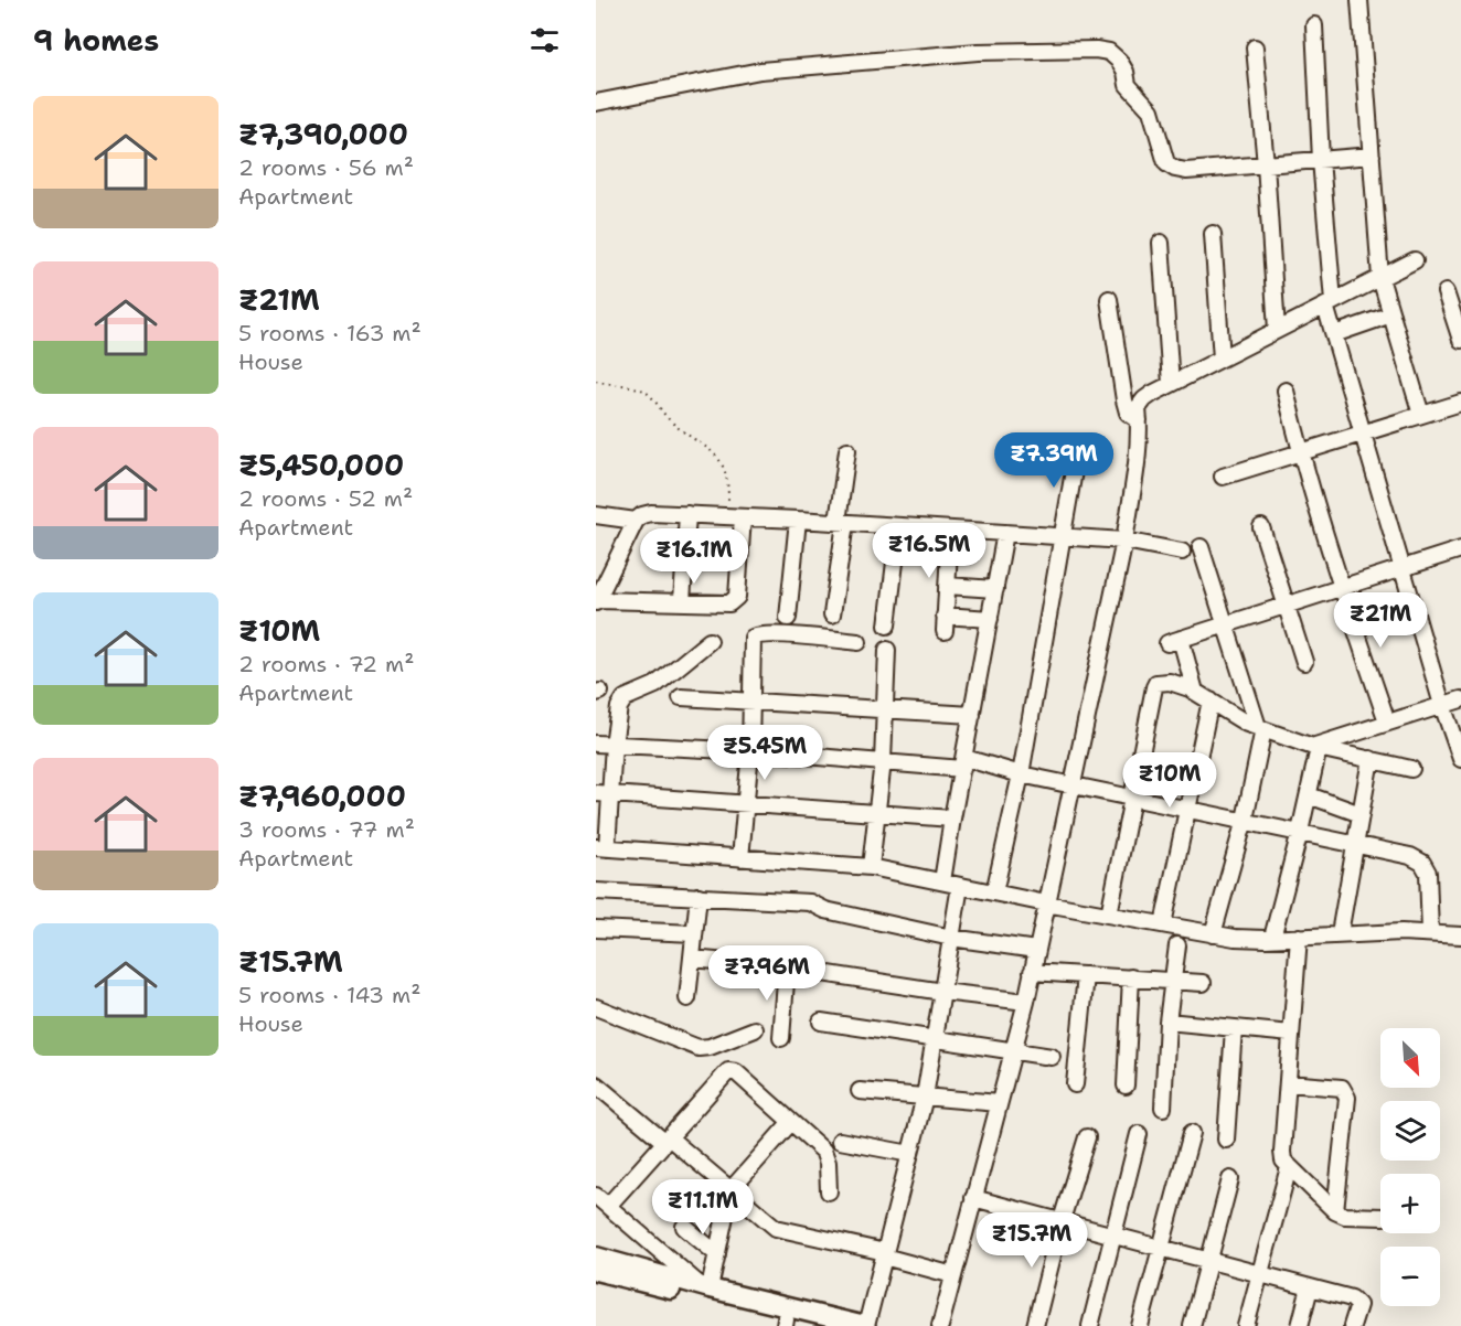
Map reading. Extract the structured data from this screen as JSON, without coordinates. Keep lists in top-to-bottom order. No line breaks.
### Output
{"north":"bottom right","page":{"heading":"9 homes","list":[{"name":"₹7,390,000","note":"2 rooms · 56 m² · Apartment"},{"name":"₹21M","note":"5 rooms · 163 m² · House"},{"name":"₹5,450,000","note":"2 rooms · 52 m² · Apartment"},{"name":"₹10M","note":"2 rooms · 72 m² · Apartment"},{"name":"₹7,960,000","note":"3 rooms · 77 m² · Apartment"},{"name":"₹15.7M","note":"5 rooms · 143 m² · House"}],"price":["₹7.39M","₹16.5M","₹16.1M","₹21M","₹5.45M","₹10M","₹7.96M","₹11.1M","₹15.7M"],"map_buttons":["+","−"]}}
